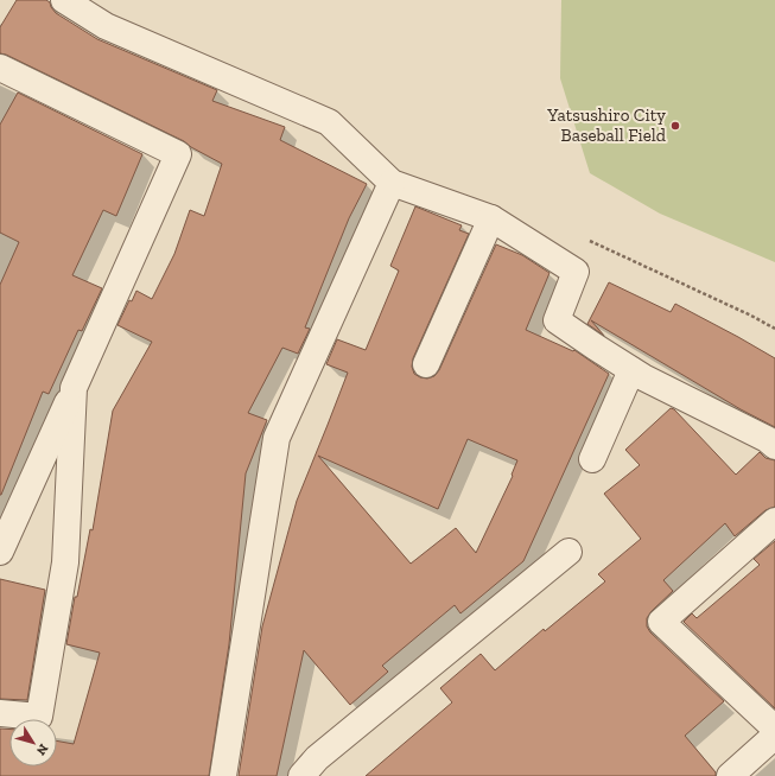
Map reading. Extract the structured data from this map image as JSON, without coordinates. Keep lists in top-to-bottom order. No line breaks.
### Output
{"places":["Yatsushiro City Baseball Field"],"north":"bottom right"}
